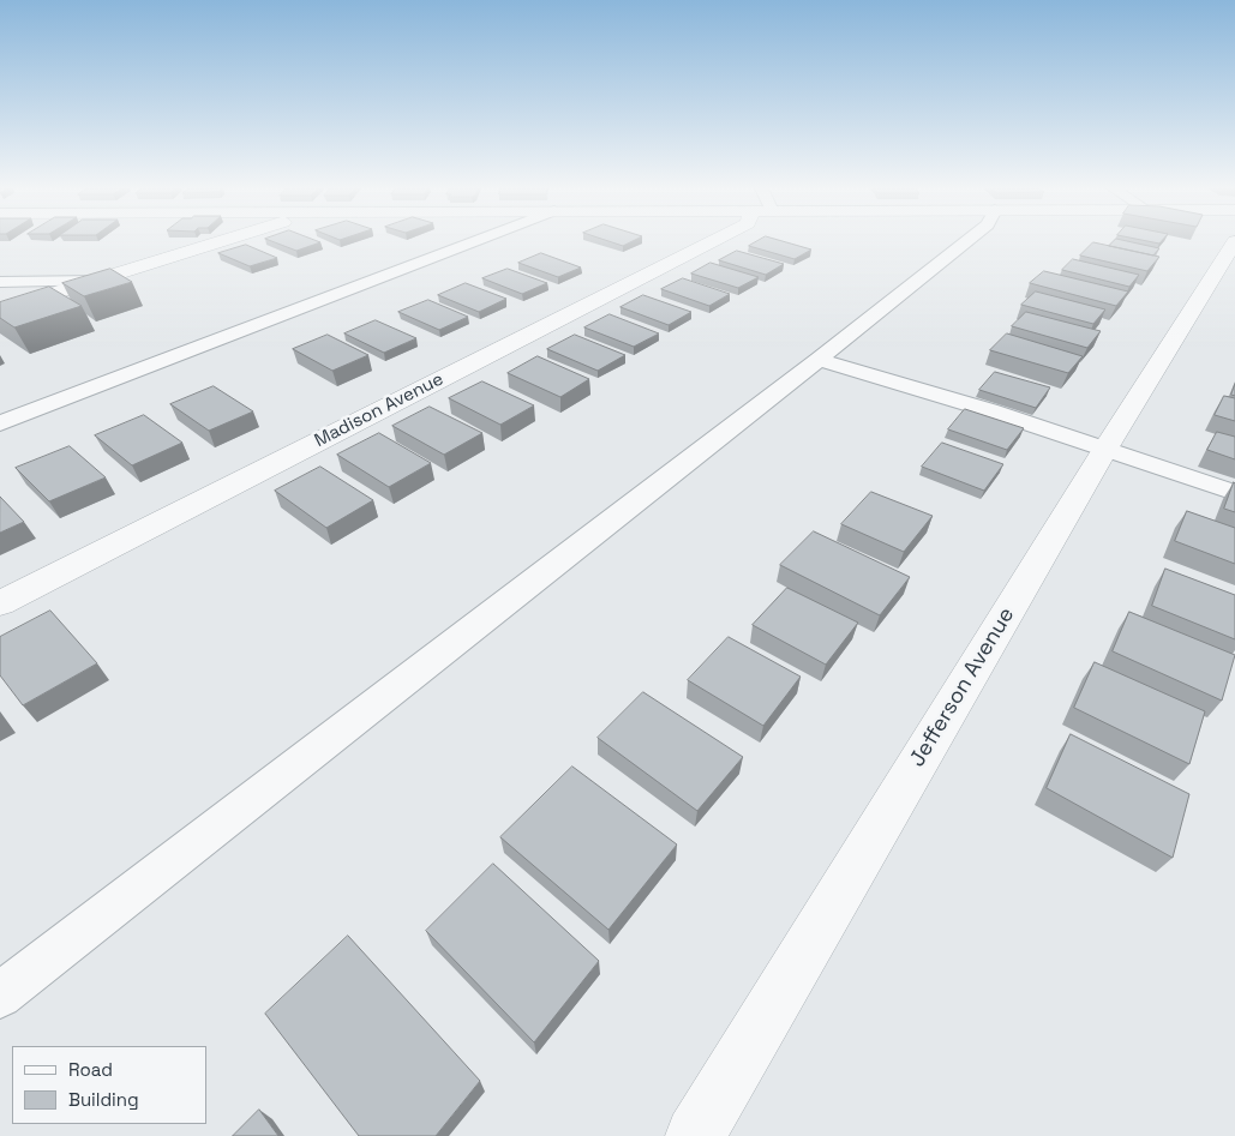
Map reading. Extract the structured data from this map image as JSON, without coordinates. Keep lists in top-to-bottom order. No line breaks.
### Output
{"streets":{"street":["Madison Avenue","Jefferson Avenue"]},"legend":["Road","Building"]}
